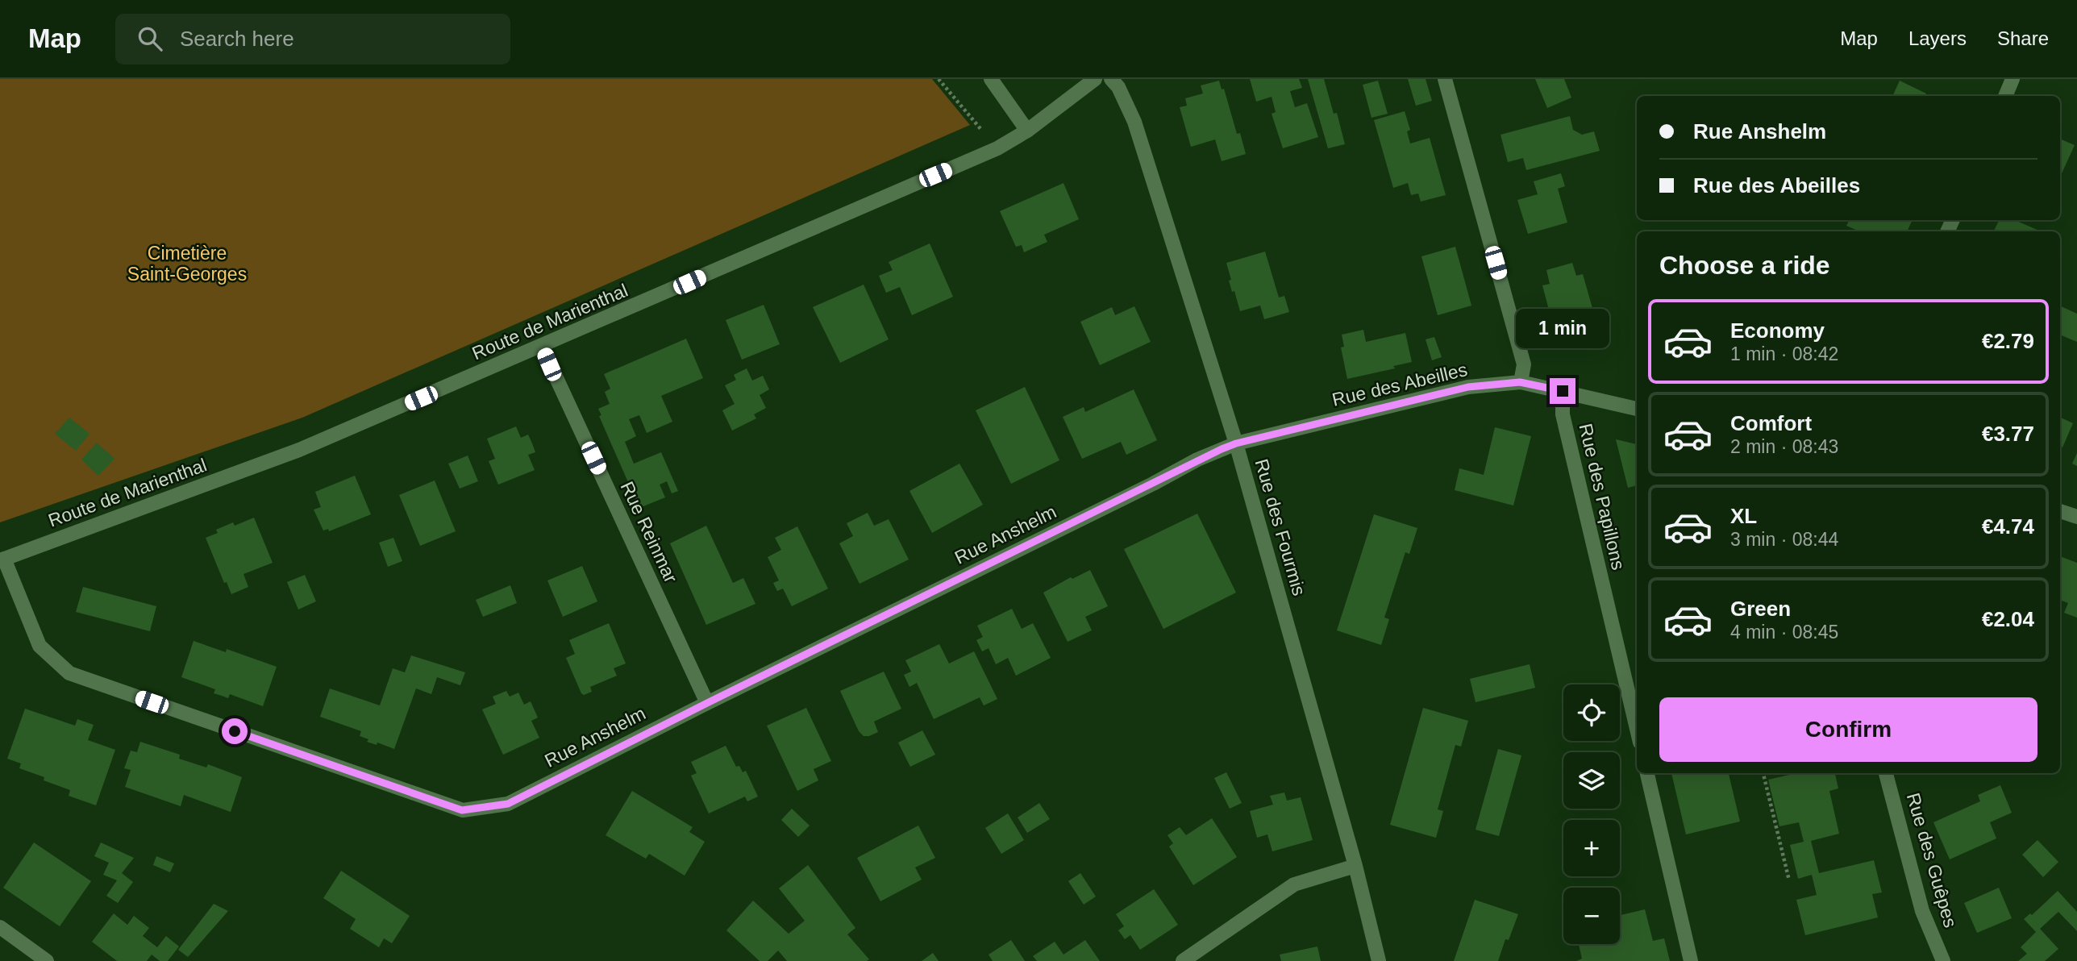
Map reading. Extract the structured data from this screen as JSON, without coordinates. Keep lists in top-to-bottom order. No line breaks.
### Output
{"streets":{"street":["Route de Marienthal","Rue des Abeilles","Rue des Papillons","Rue des Fourmis","Rue Reinmar","Rue Anshelm","Rue des Guêpes"]},"crossings":[["Route de Marienthal","Rue Reinmar"],["Route de Marienthal","Rue Anshelm"],["Rue des Abeilles","Rue des Papillons"],["Rue des Abeilles","Rue des Fourmis"],["Rue des Abeilles","Rue Anshelm"],["Rue des Fourmis","Rue Anshelm"],["Rue Reinmar","Rue Anshelm"]],"parks":["Cimetière Saint-Georges"],"page":{"header":"Map","search":"Search here","nav":["Map","Layers","Share"],"banner":["Rue Anshelm","Rue des Abeilles"],"heading":"Choose a ride","list":[{"name":"Economy","note":"1 min · 08:42","value":"€2.79"},{"name":"Comfort","note":"2 min · 08:43","value":"€3.77"},{"name":"XL","note":"3 min · 08:44","value":"€4.74"},{"name":"Green","note":"4 min · 08:45","value":"€2.04"}],"bubble":"1 min","map_buttons":["+","−"],"buttons":"Confirm"}}
